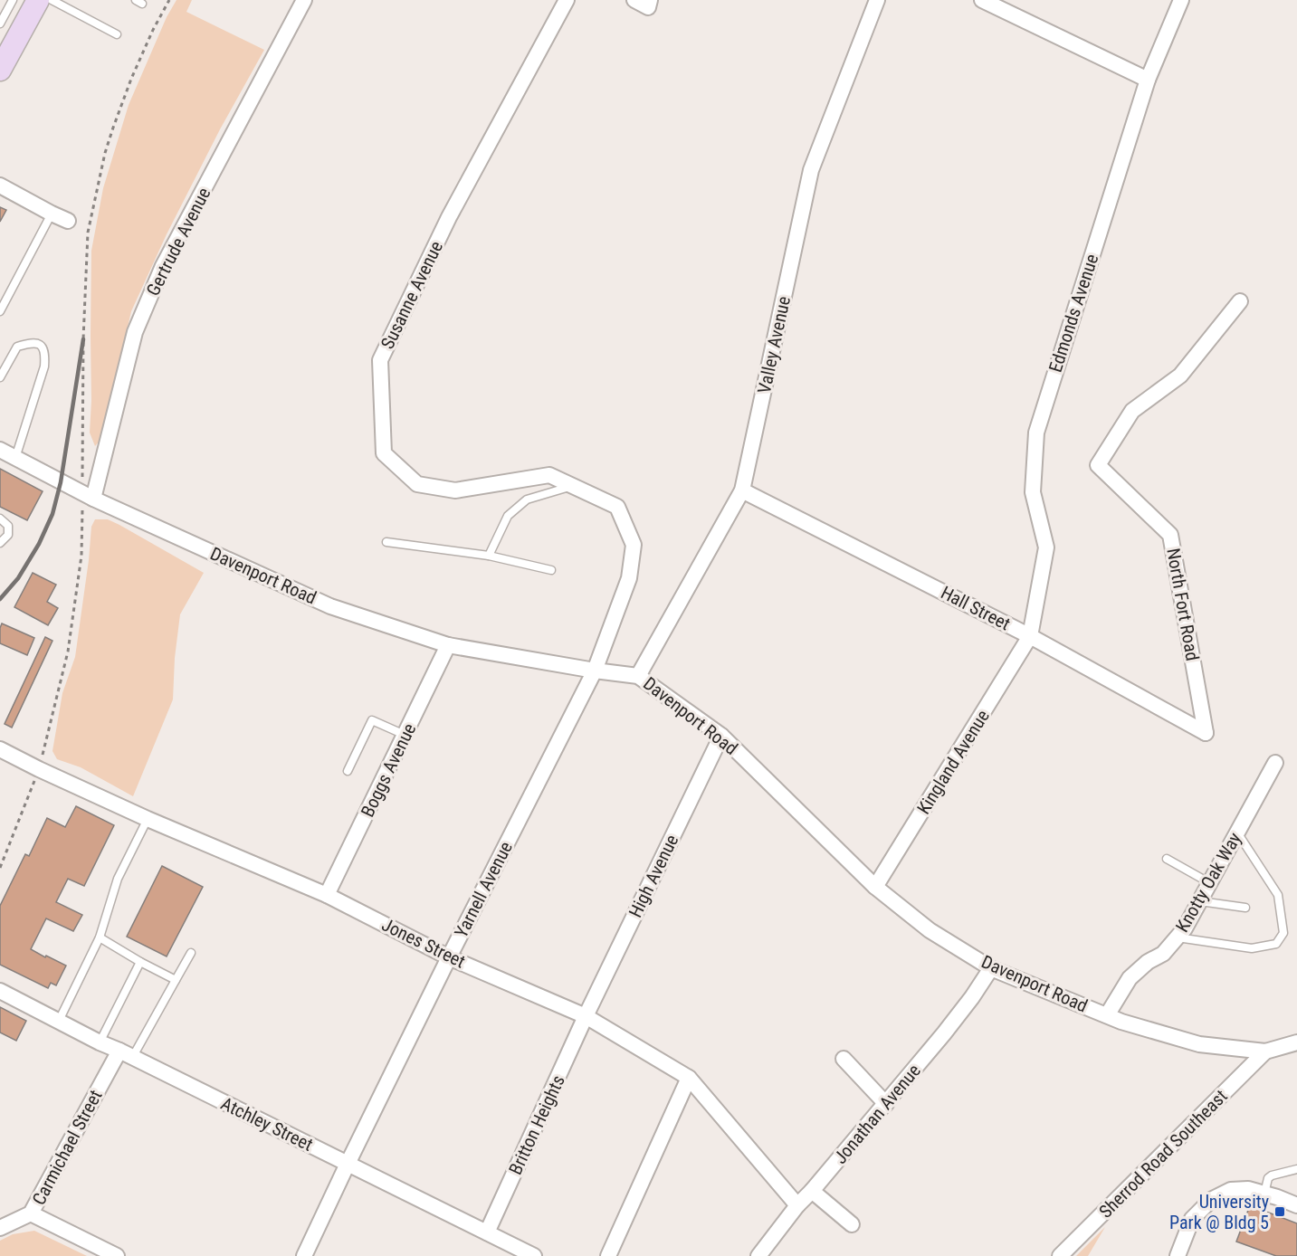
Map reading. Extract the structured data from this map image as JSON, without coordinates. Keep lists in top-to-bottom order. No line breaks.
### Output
{"streets":{"street":["Gertrude Avenue","Susanne Avenue","Edmonds Avenue","Valley Avenue","Davenport Road","North Fort Road","Hall Street","Kingland Avenue","Boggs Avenue","High Avenue","Knotty Oak Way","Yarnell Avenue","Jones Street","Jonathan Avenue","Atchley Street","Britton Heights","Carmichael Street","Sherrod Road Southeast"]},"crossings":[["Gertrude Avenue","Davenport Road"],["Susanne Avenue","Davenport Road"],["Susanne Avenue","Yarnell Avenue"],["Edmonds Avenue","Hall Street"],["Edmonds Avenue","Kingland Avenue"],["Valley Avenue","Davenport Road"],["Valley Avenue","Hall Street"],["Davenport Road","Kingland Avenue"],["Davenport Road","Boggs Avenue"],["Davenport Road","High Avenue"],["Davenport Road","Knotty Oak Way"],["Davenport Road","Yarnell Avenue"],["Davenport Road","Jonathan Avenue"],["Davenport Road","Sherrod Road Southeast"],["North Fort Road","Hall Street"],["Hall Street","Kingland Avenue"],["Boggs Avenue","Jones Street"],["High Avenue","Jones Street"],["High Avenue","Britton Heights"],["Yarnell Avenue","Jones Street"],["Yarnell Avenue","Atchley Street"],["Jones Street","Jonathan Avenue"],["Jones Street","Britton Heights"],["Atchley Street","Britton Heights"],["Atchley Street","Carmichael Street"]],"places":{"transit":["University Park @ Bldg 5"]}}
